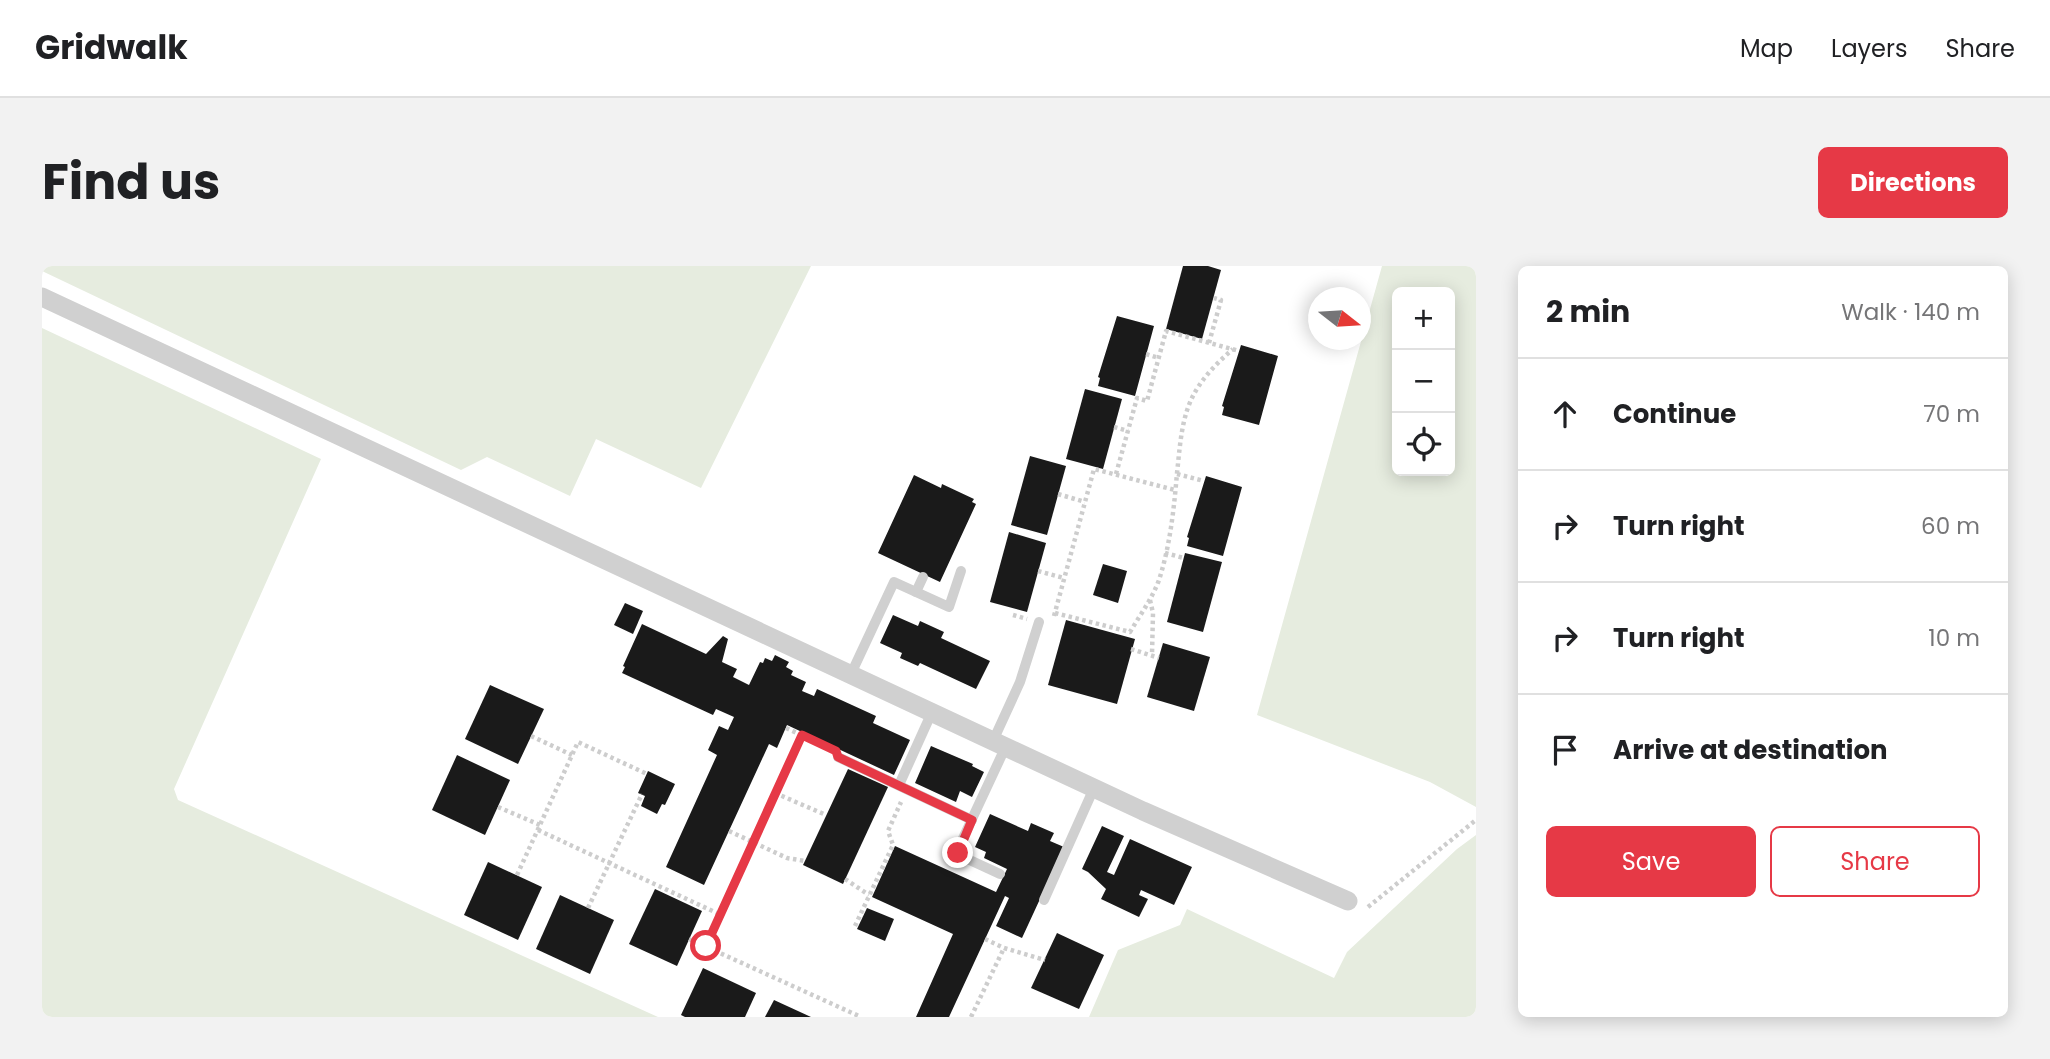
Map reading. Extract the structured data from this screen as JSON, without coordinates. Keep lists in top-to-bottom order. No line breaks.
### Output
{"north":"right","page":{"header":"Gridwalk","nav":["Map","Layers","Share"],"title":"Find us","buttons":["Directions",["Save","Share"]],"heading":["2 min","Walk · 140 m"],"map_buttons":["+","−"],"list":[["Continue","70 m"],["Turn right","60 m"],["Turn right","10 m"],"Arrive at destination"]}}
